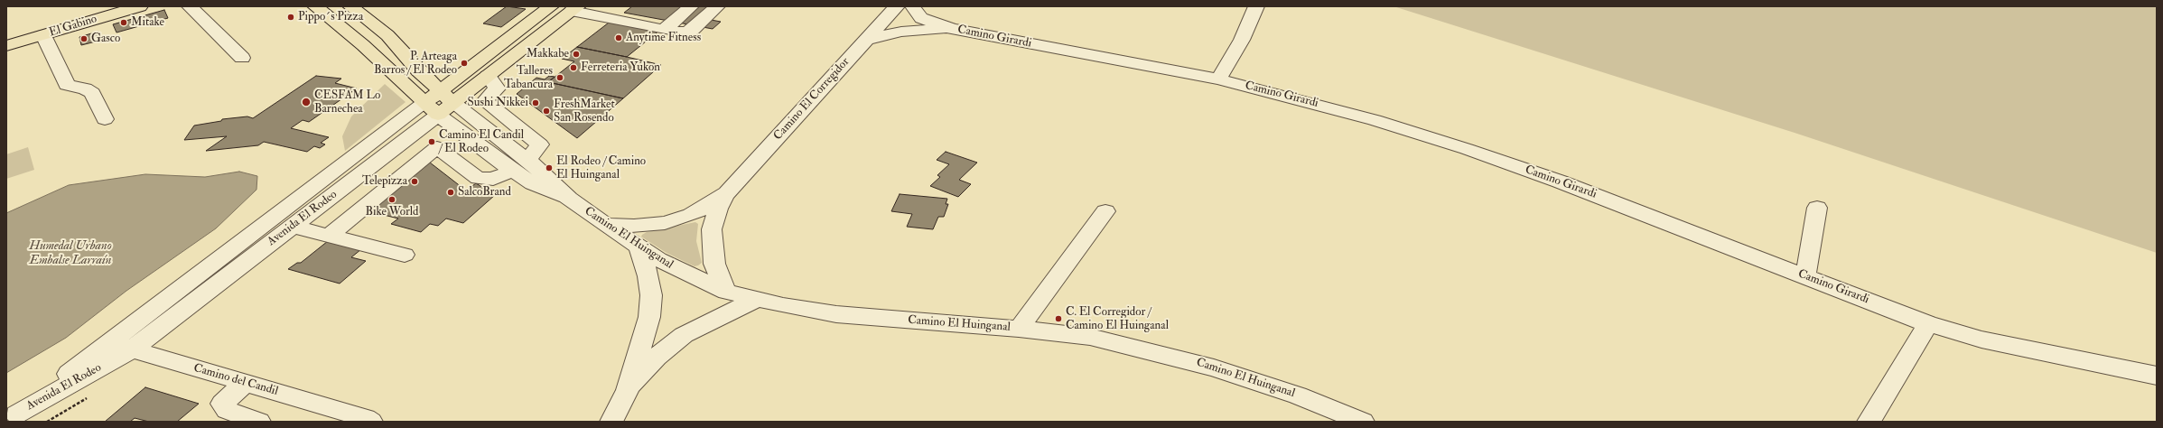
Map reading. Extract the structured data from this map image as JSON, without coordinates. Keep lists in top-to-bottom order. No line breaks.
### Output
{"streets":{"main road":["El Gabino","Avenida El Rodeo"],"street":["Camino Girardi","Camino El Corregidor","Camino El Huinganal","Camino del Candil"]},"crossings":[["Camino Girardi","Camino El Corregidor"],["Camino El Corregidor","Camino El Huinganal"],["Avenida El Rodeo","Camino El Huinganal"],["Avenida El Rodeo","Camino del Candil"]],"water":["Humedal Urbano Embalse Larraín"],"places":["Pippo´s Pizza","Mitake","Anytime Fitness","Gasco","Makkabe","P. Arteaga Barros / El Rodeo","Ferreteria Yukon","Talleres Tabancura","CESFAM Lo Barnechea","Sushi Nikkei","FreshMarket San Rosendo","Camino El Candil / El Rodeo","El Rodeo / Camino El Huinganal","Telepizza","SalcoBrand","Bike World","C. El Corregidor / Camino El Huinganal"]}
